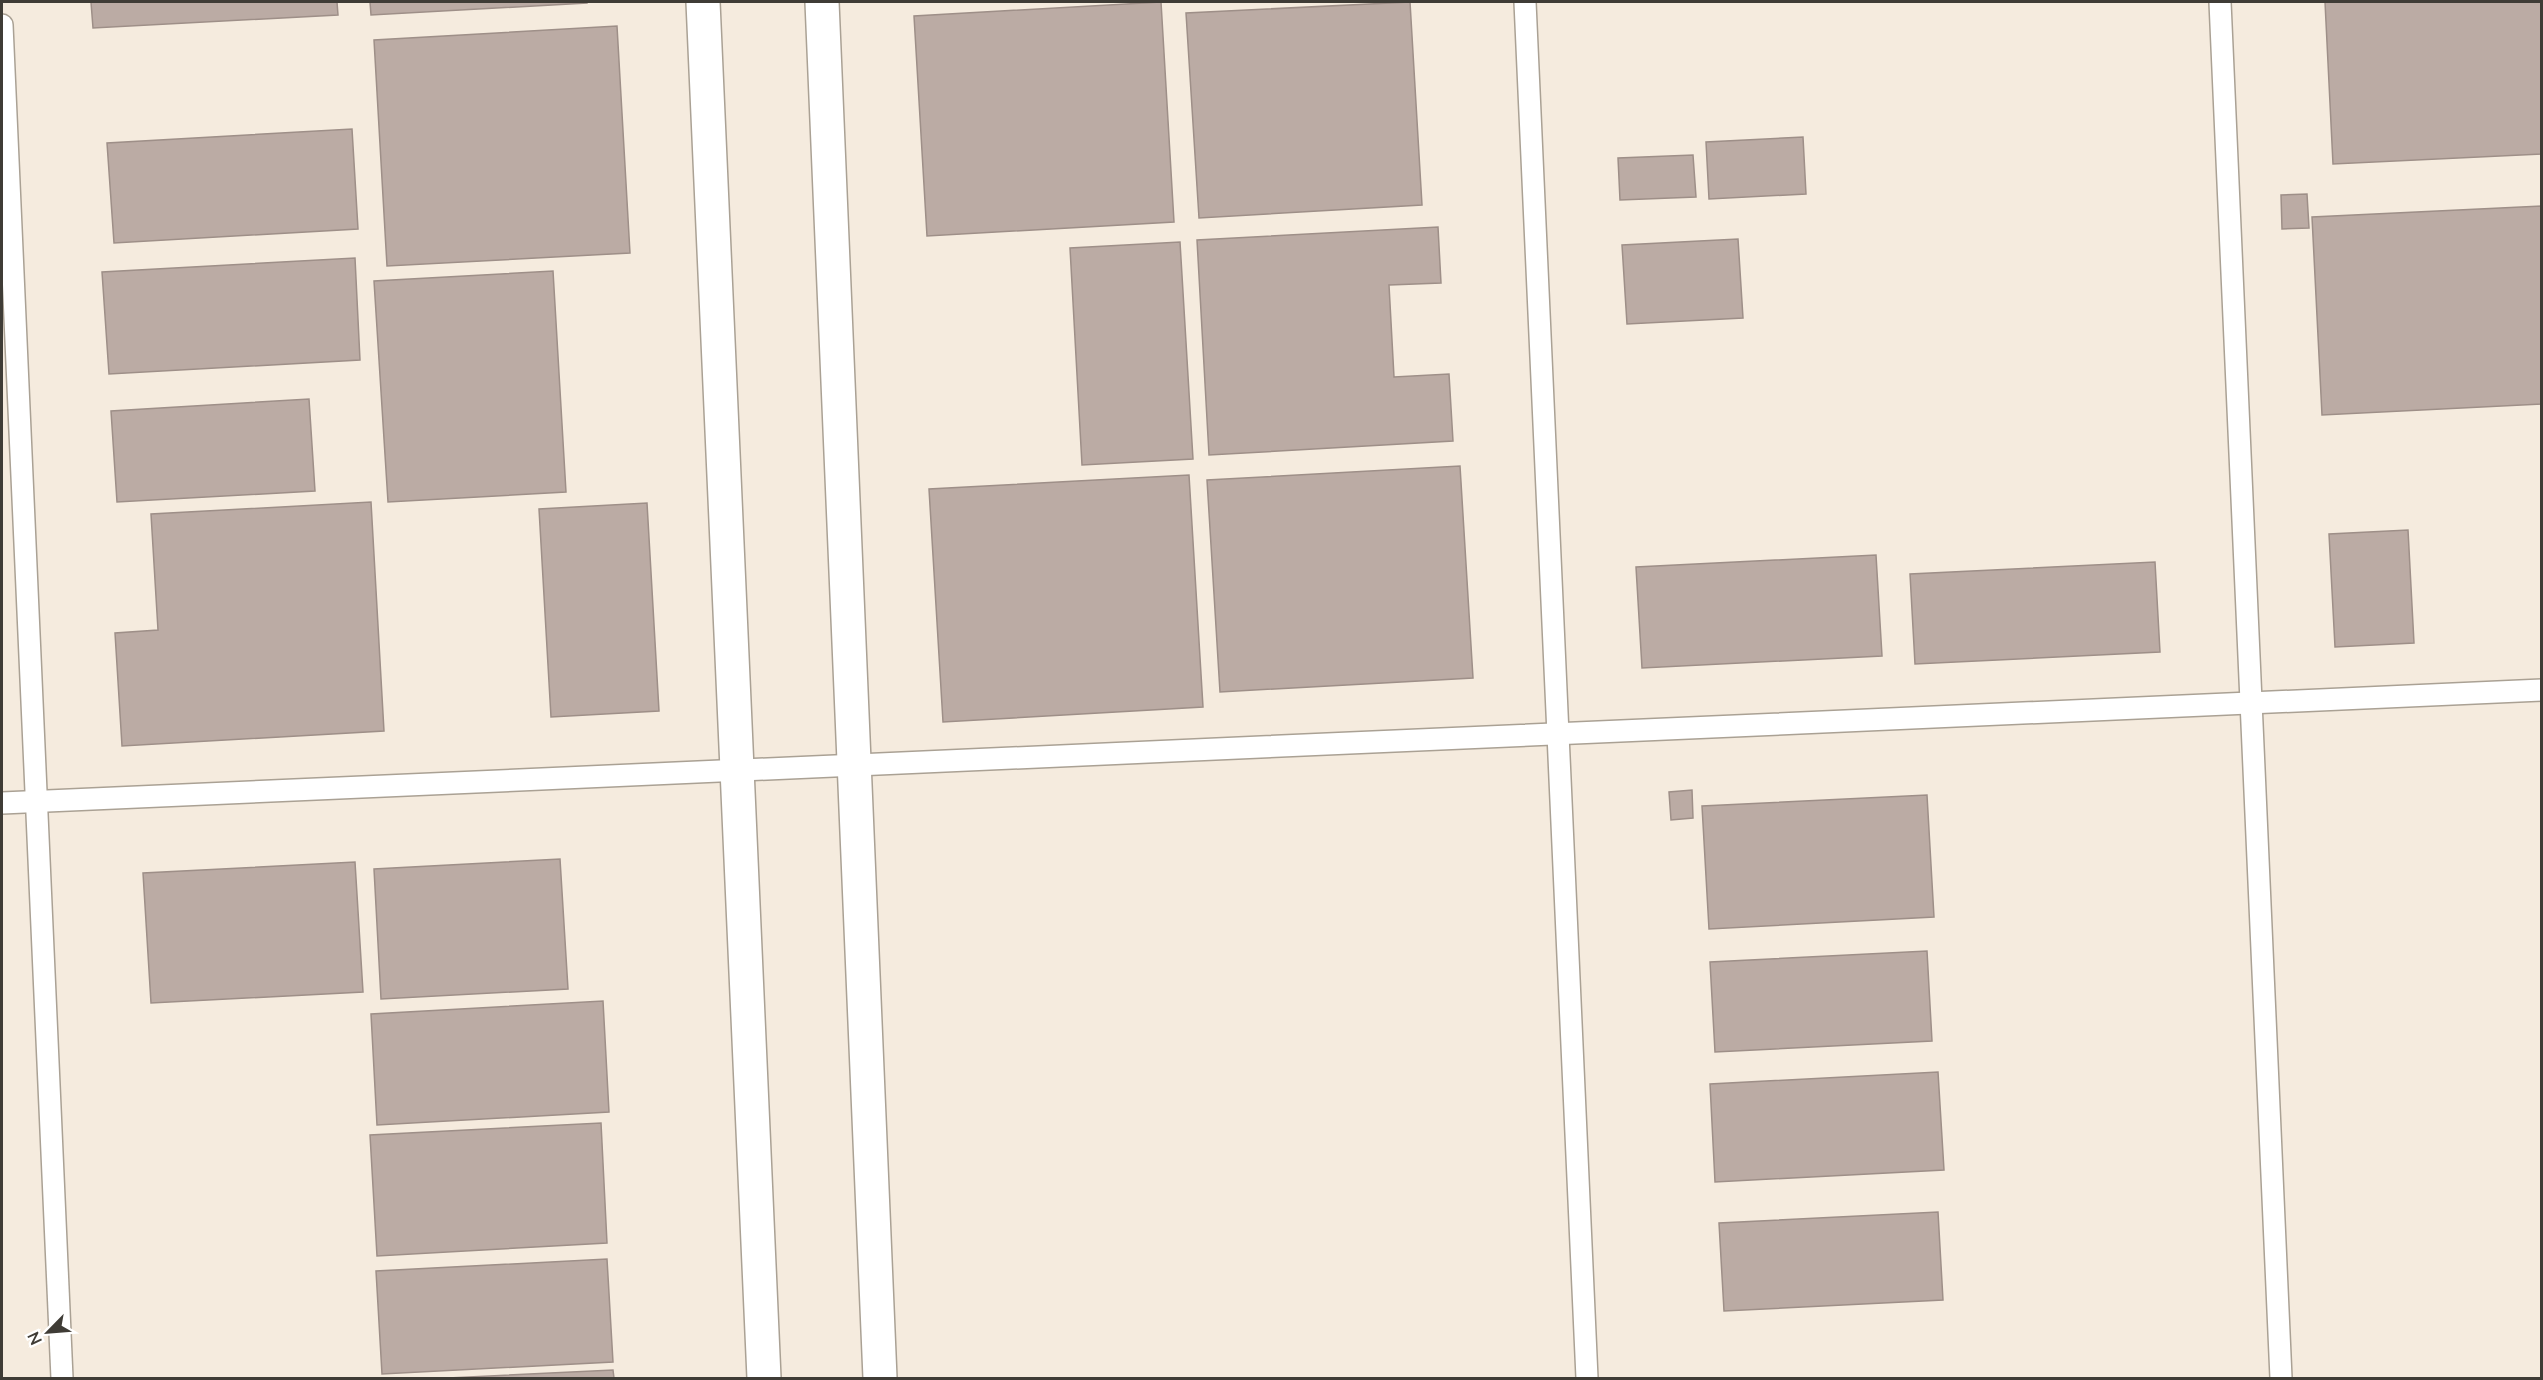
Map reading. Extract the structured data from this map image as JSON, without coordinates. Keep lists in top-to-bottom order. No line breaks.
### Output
{"north":"bottom left"}
